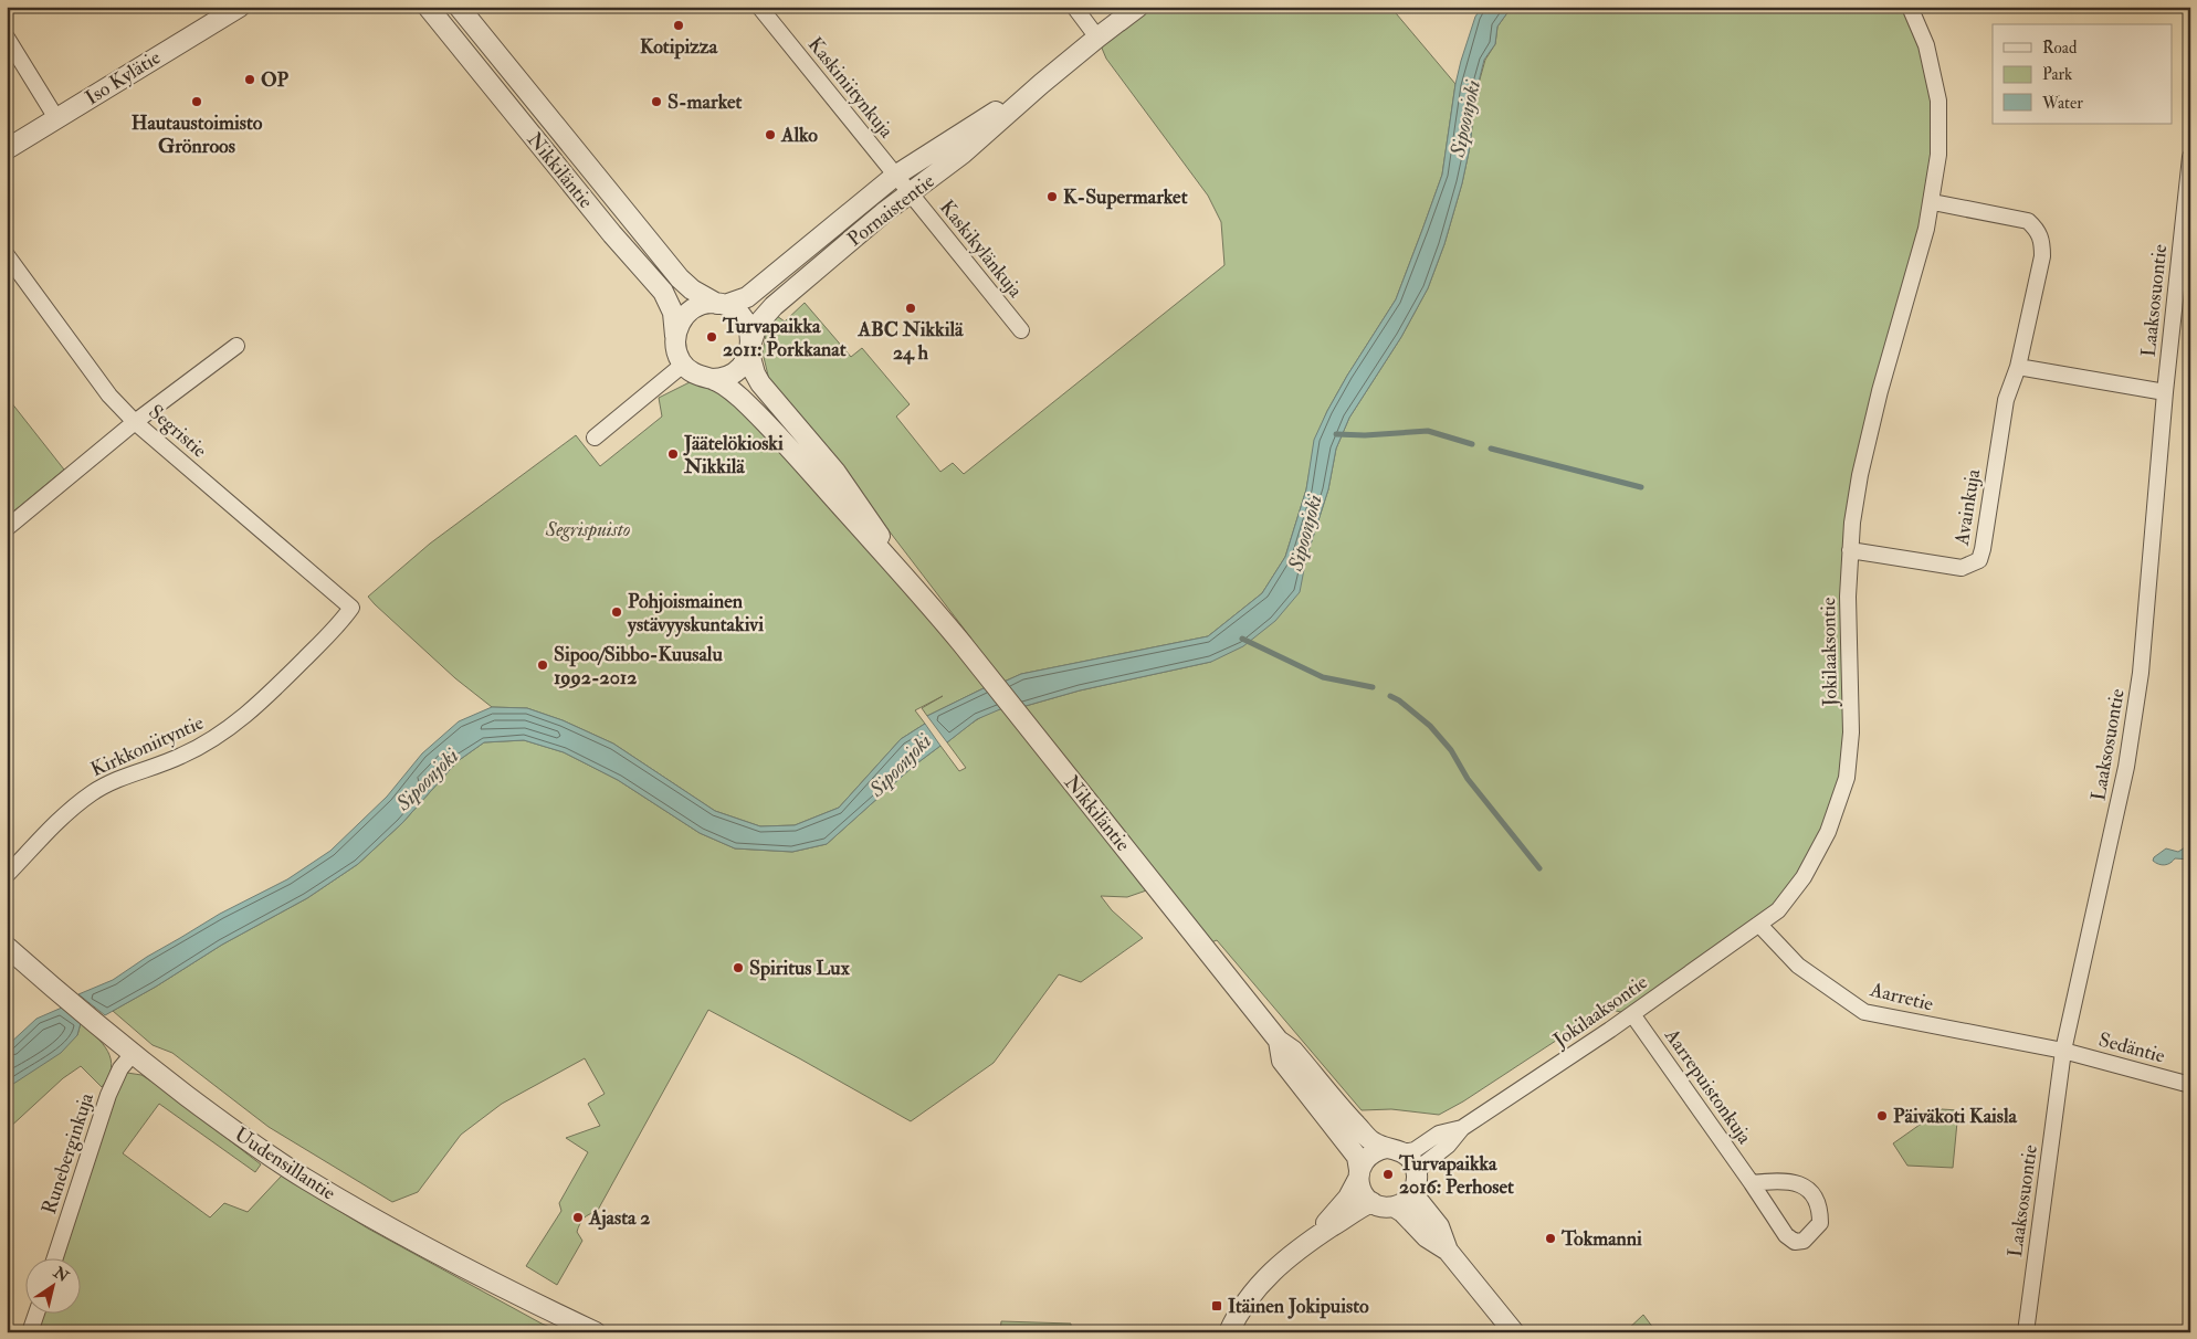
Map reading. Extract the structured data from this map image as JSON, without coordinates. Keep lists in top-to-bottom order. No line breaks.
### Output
{"streets":{"street":["Iso Kylätie","Kaskiniitynkuja","Nikkiläntie","Pornaistentie","Kaskikylänkuja","Laaksosuontie","Segristie","Avainkuja","Jokilaaksontie","Kirkkoniityntie","Aarretie","Sedäntie","Aarrepuistonkuja","Runeberginkuja","Uudensillantie"]},"crossings":[["Kaskiniitynkuja","Pornaistentie"],["Kaskiniitynkuja","Kaskikylänkuja"],["Nikkiläntie","Pornaistentie"],["Nikkiläntie","Jokilaaksontie"],["Pornaistentie","Kaskikylänkuja"],["Laaksosuontie","Aarretie"],["Laaksosuontie","Sedäntie"],["Segristie","Kirkkoniityntie"],["Avainkuja","Jokilaaksontie"],["Jokilaaksontie","Aarretie"],["Jokilaaksontie","Aarrepuistonkuja"],["Aarretie","Sedäntie"],["Runeberginkuja","Uudensillantie"]],"water":["Sipoonjoki"],"parks":["Segrispuisto"],"places":{"other":["Kotipizza","OP","Hautaustoimisto Grönroos","S-market","Alko","K-Supermarket","ABC Nikkilä 24 h","Turvapaikka 2011: Porkkanat","Jäätelökioski Nikkilä","Pohjoismainen ystävyyskuntakivi","Sipoo/Sibbo-Kuusalu 1992-2012","Spiritus Lux","Päiväkoti Kaisla","Turvapaikka 2016: Perhoset","Ajasta 2","Tokmanni"],"transit":["Itäinen Jokipuisto"]},"legend":["Road","Park","Water"],"north":"top right"}
